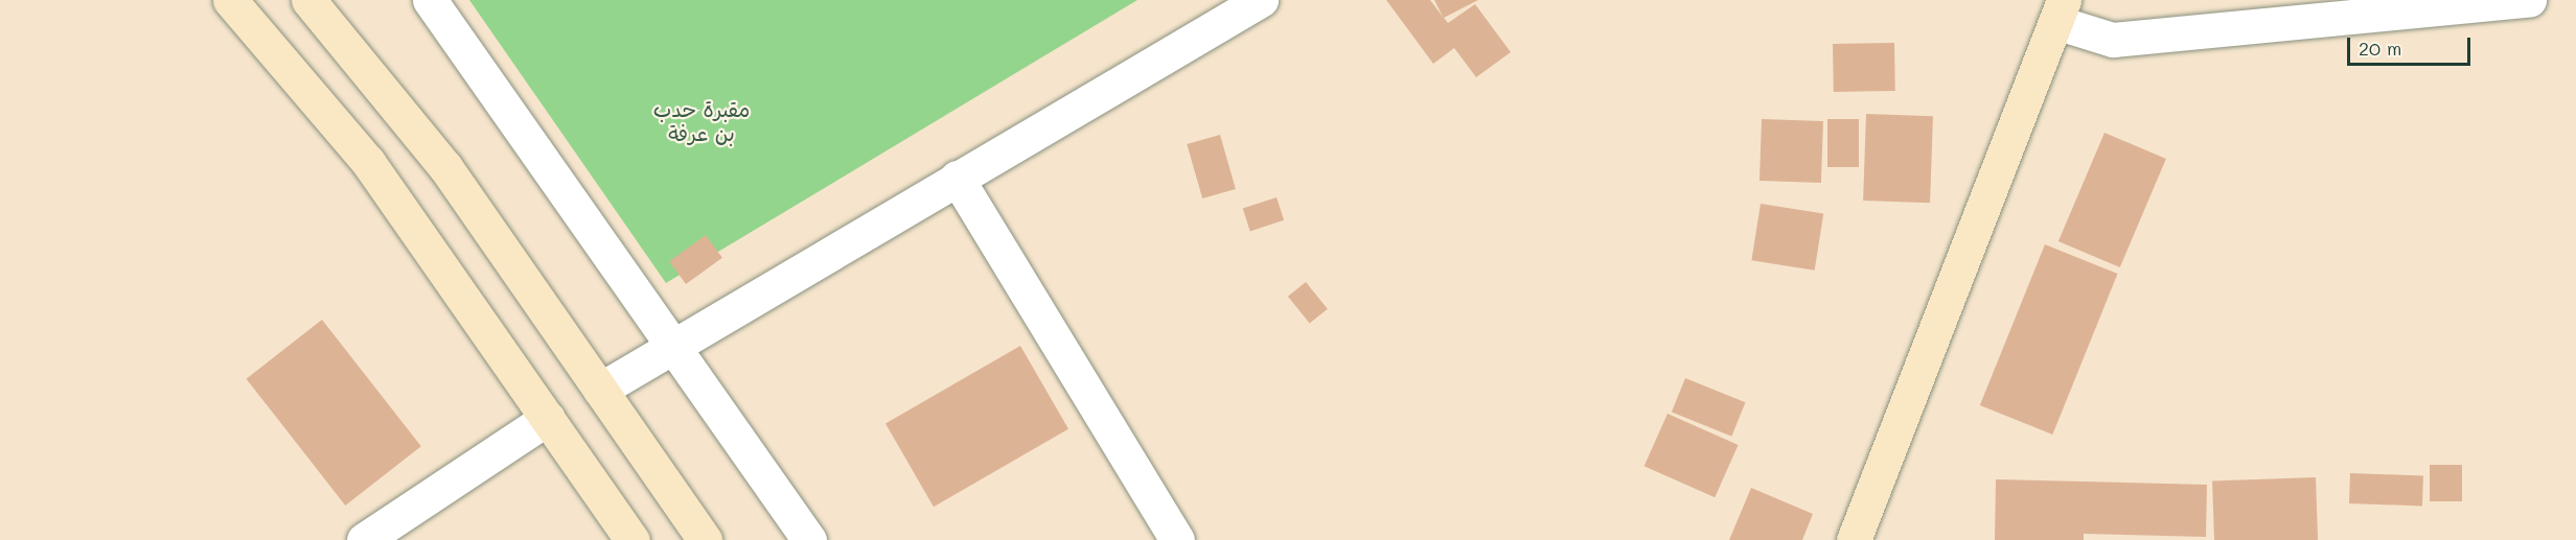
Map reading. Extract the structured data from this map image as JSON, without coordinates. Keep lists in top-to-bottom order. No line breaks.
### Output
{"parks":["مقبرة حدب بن عرفة"],"scale_bar":"20 m"}
